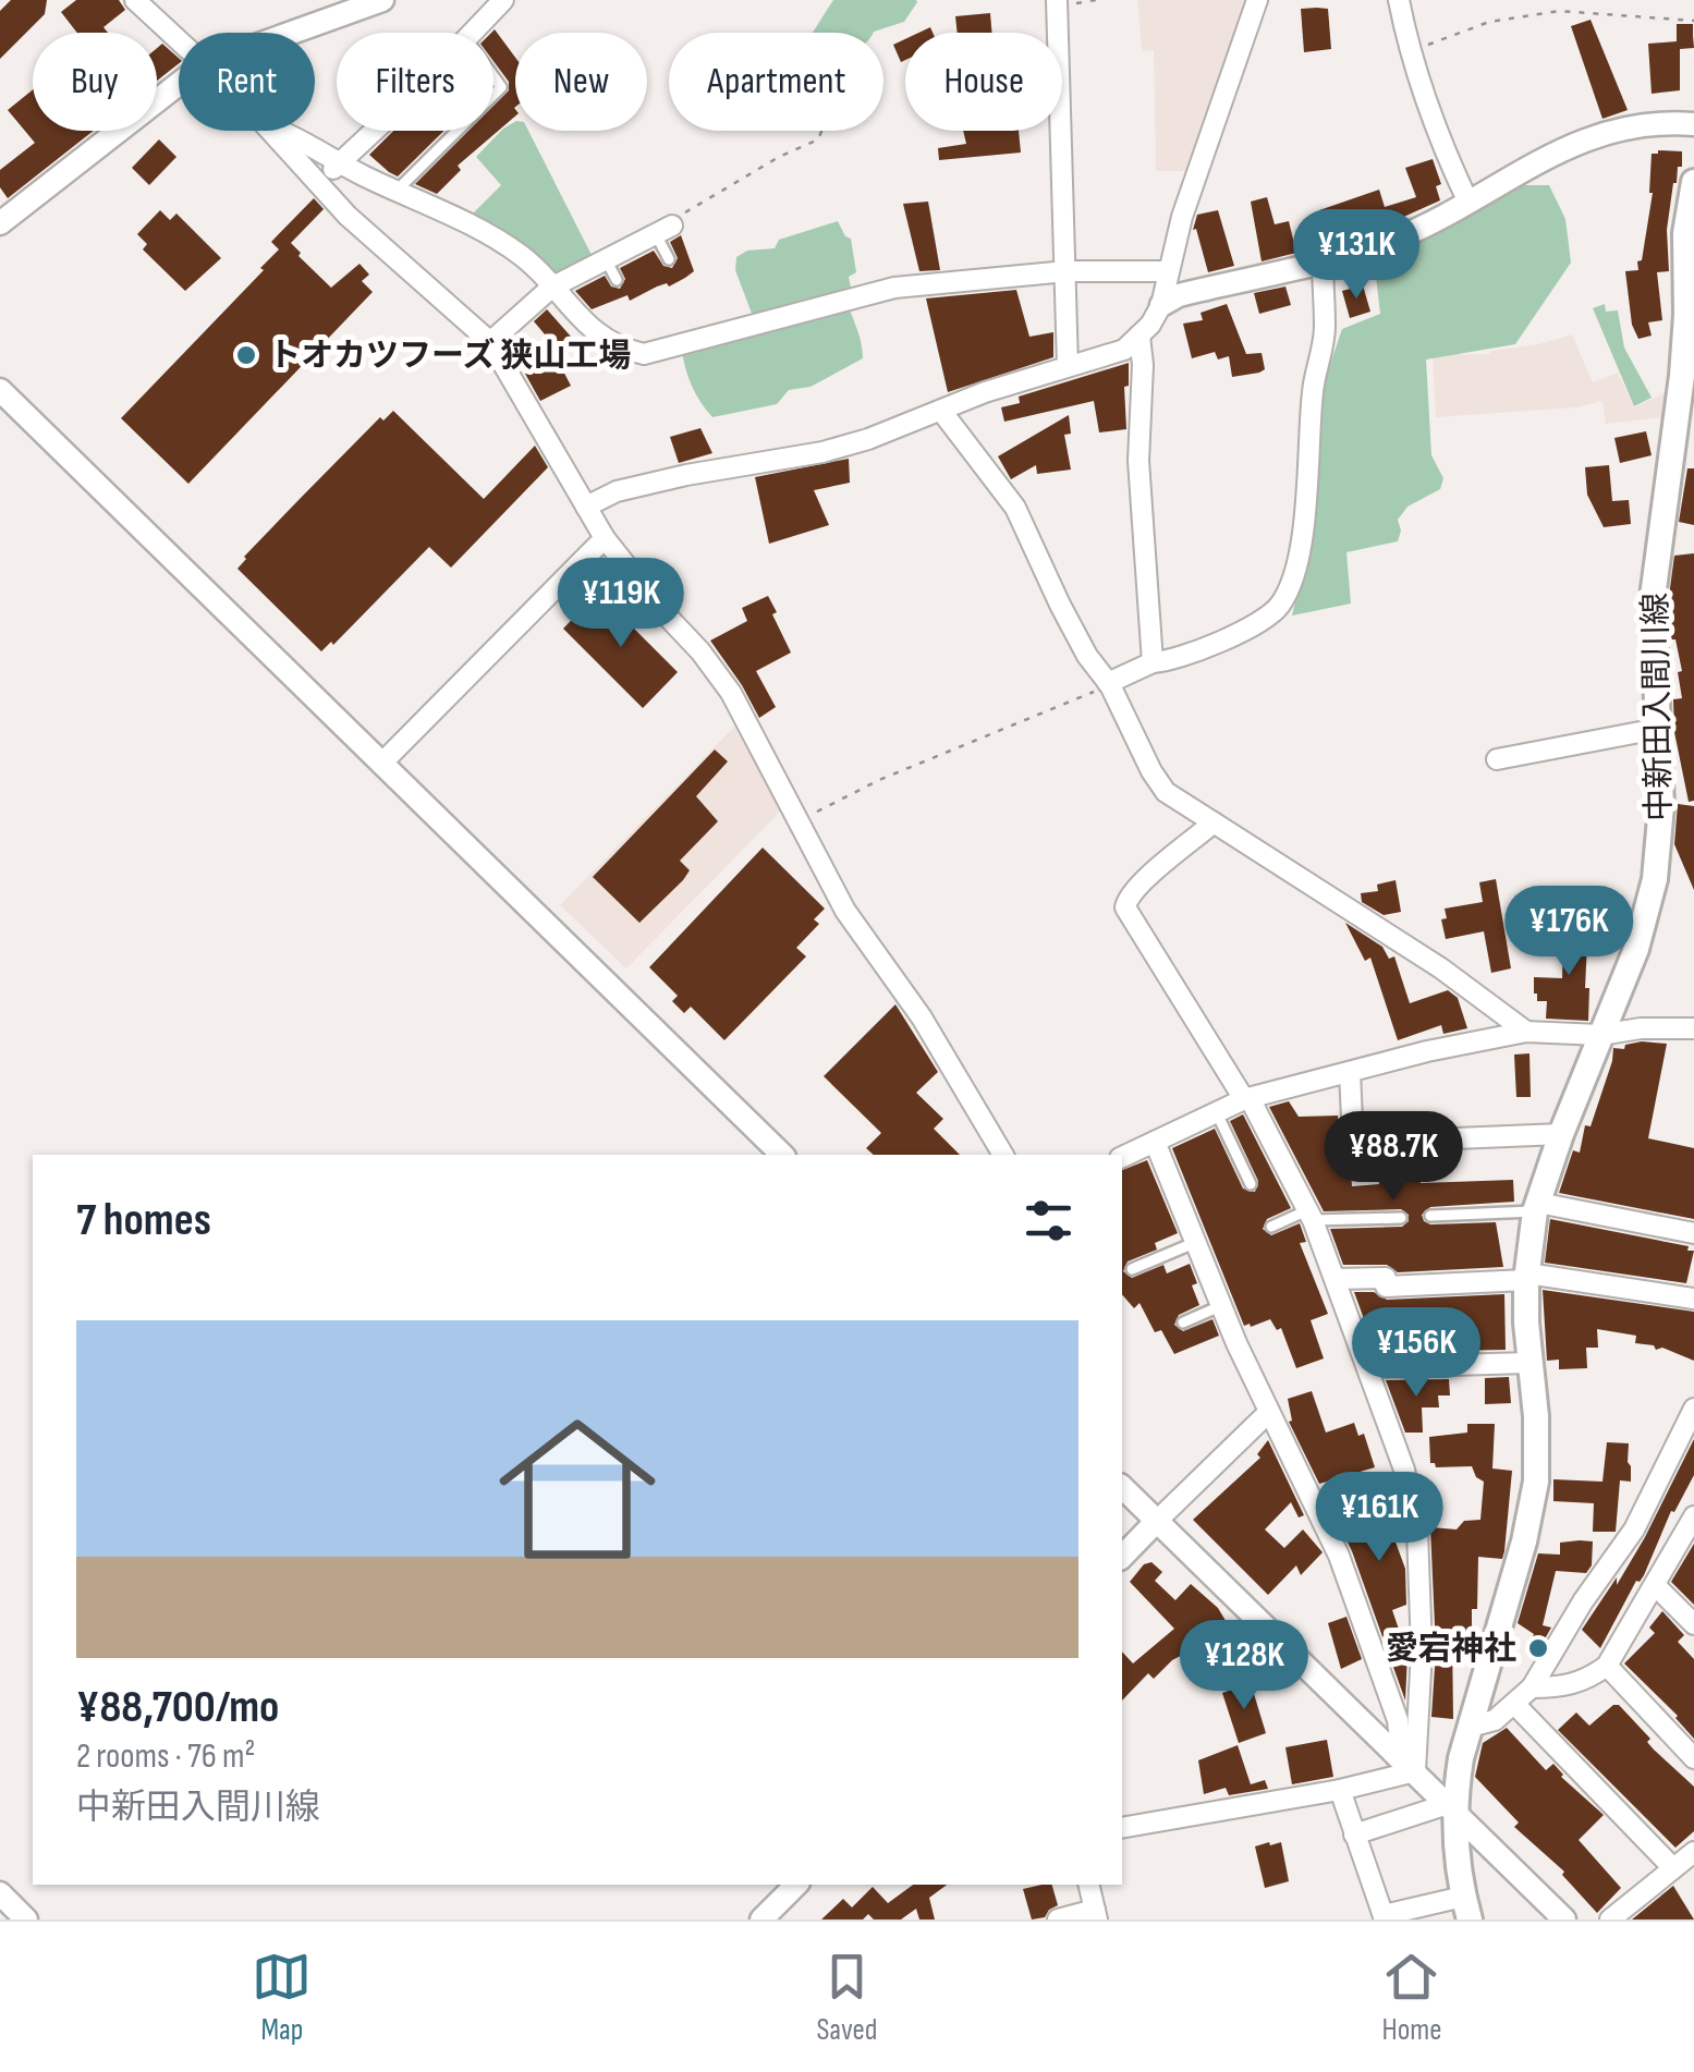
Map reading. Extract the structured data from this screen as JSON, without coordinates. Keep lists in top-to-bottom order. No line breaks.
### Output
{"streets":{"main road":["中新田入間川線"]},"places":["トオカツフーズ 狭山工場","愛宕神社"],"page":{"chip":["Buy","Rent","Filters","New","Apartment","House"],"price":["¥131K","¥119K","¥176K","¥88.7K","¥156K","¥161K","¥128K"],"heading":"7 homes","list":[{"name":"¥88,700/mo","note":"2 rooms · 76 m² · 中新田入間川線"}],"tabs":["Map","Saved","Home"]}}
